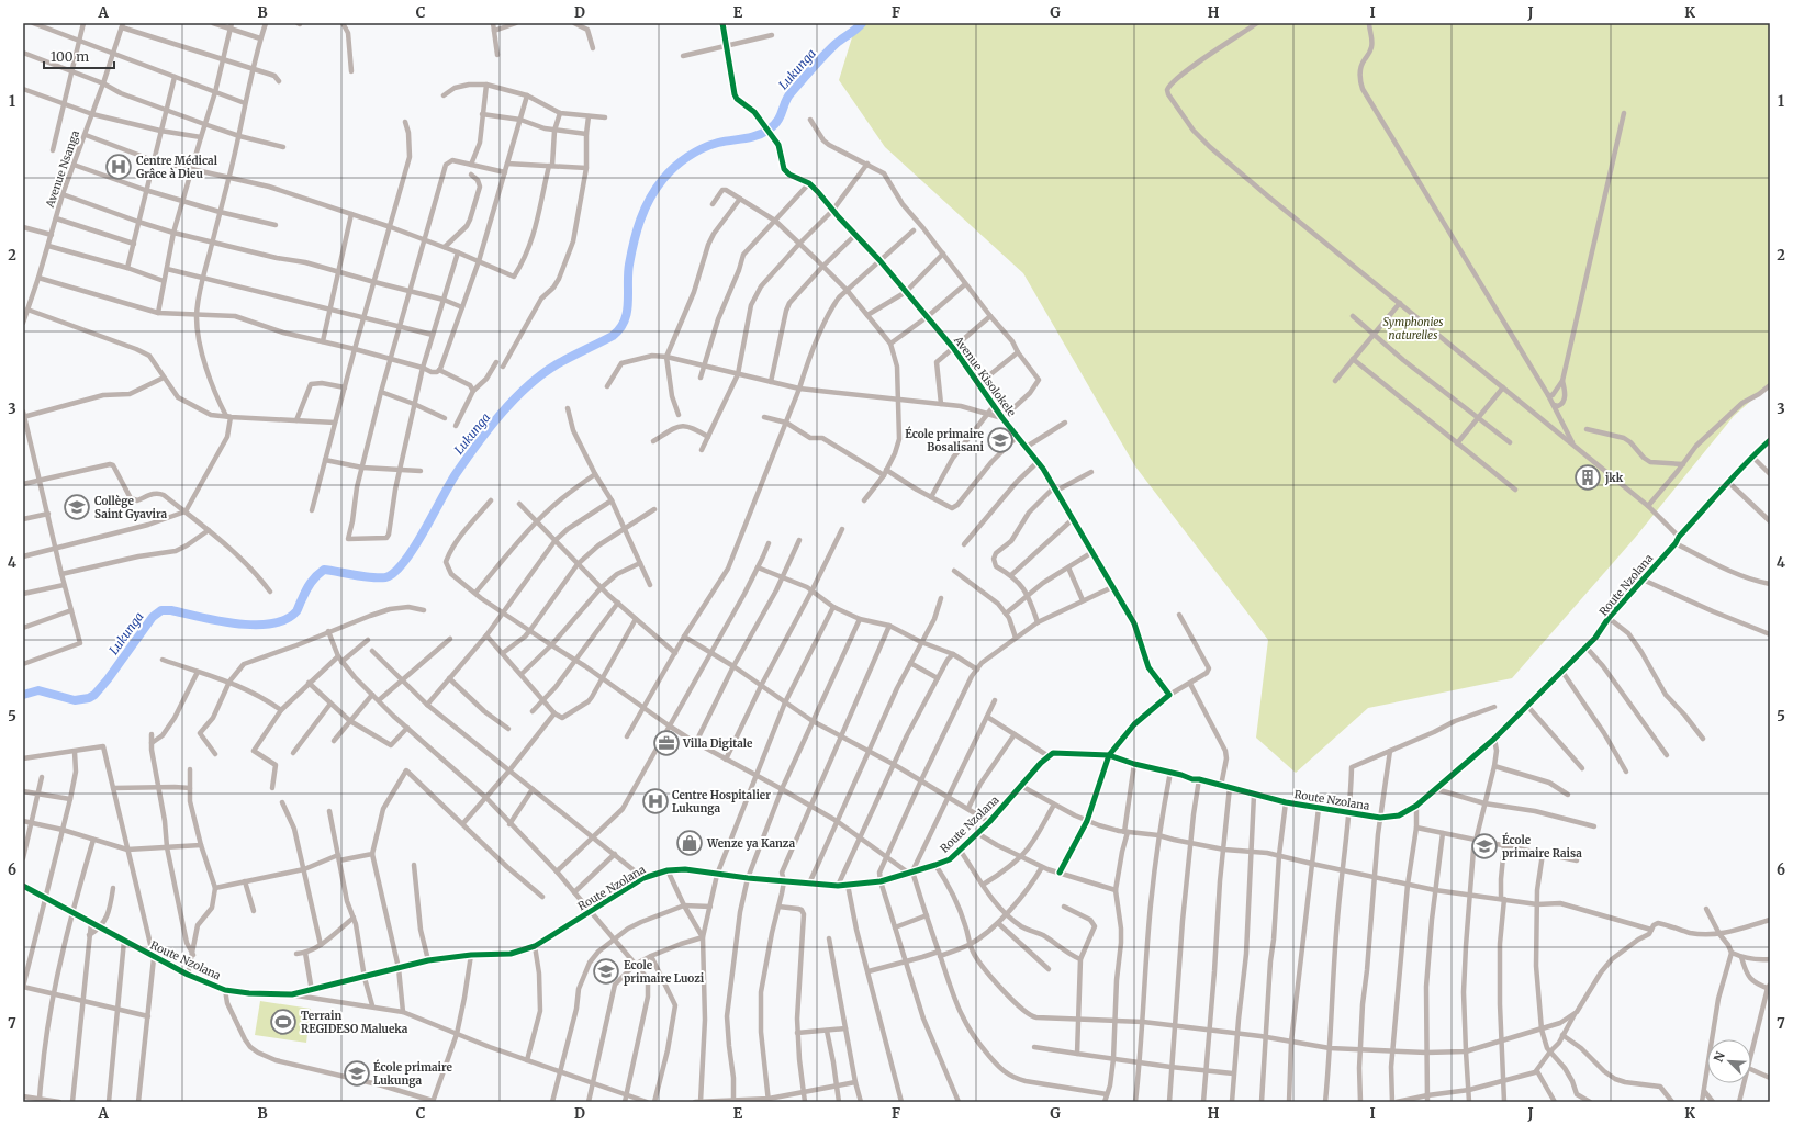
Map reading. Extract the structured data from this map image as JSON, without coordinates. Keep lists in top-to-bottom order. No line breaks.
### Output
{"streets":{"street":["Avenue Nsanga","Avenue Kisolokele","Route Nzolana"]},"water":["Lukunga"],"parks":["Symphonies naturelles"],"places":{"hospital":["Centre Médical Grâce à Dieu","Centre Hospitalier Lukunga"],"school or university":["École primaire Bosalisani","Collège Saint Gyavira","École primaire Raisa","Ecole primaire Luozi","École primaire Lukunga"],"building":["jkk"],"office":["Villa Digitale"],"shop":["Wenze ya Kanza"],"sports":["Terrain REGIDESO Malueka"]},"scale_bar":"100 m","north":"top left","grid":{"columns":["A","B","C","D","E","F","G","H","I","J","K"],"rows":["1","2","3","4","5","6","7"]}}
